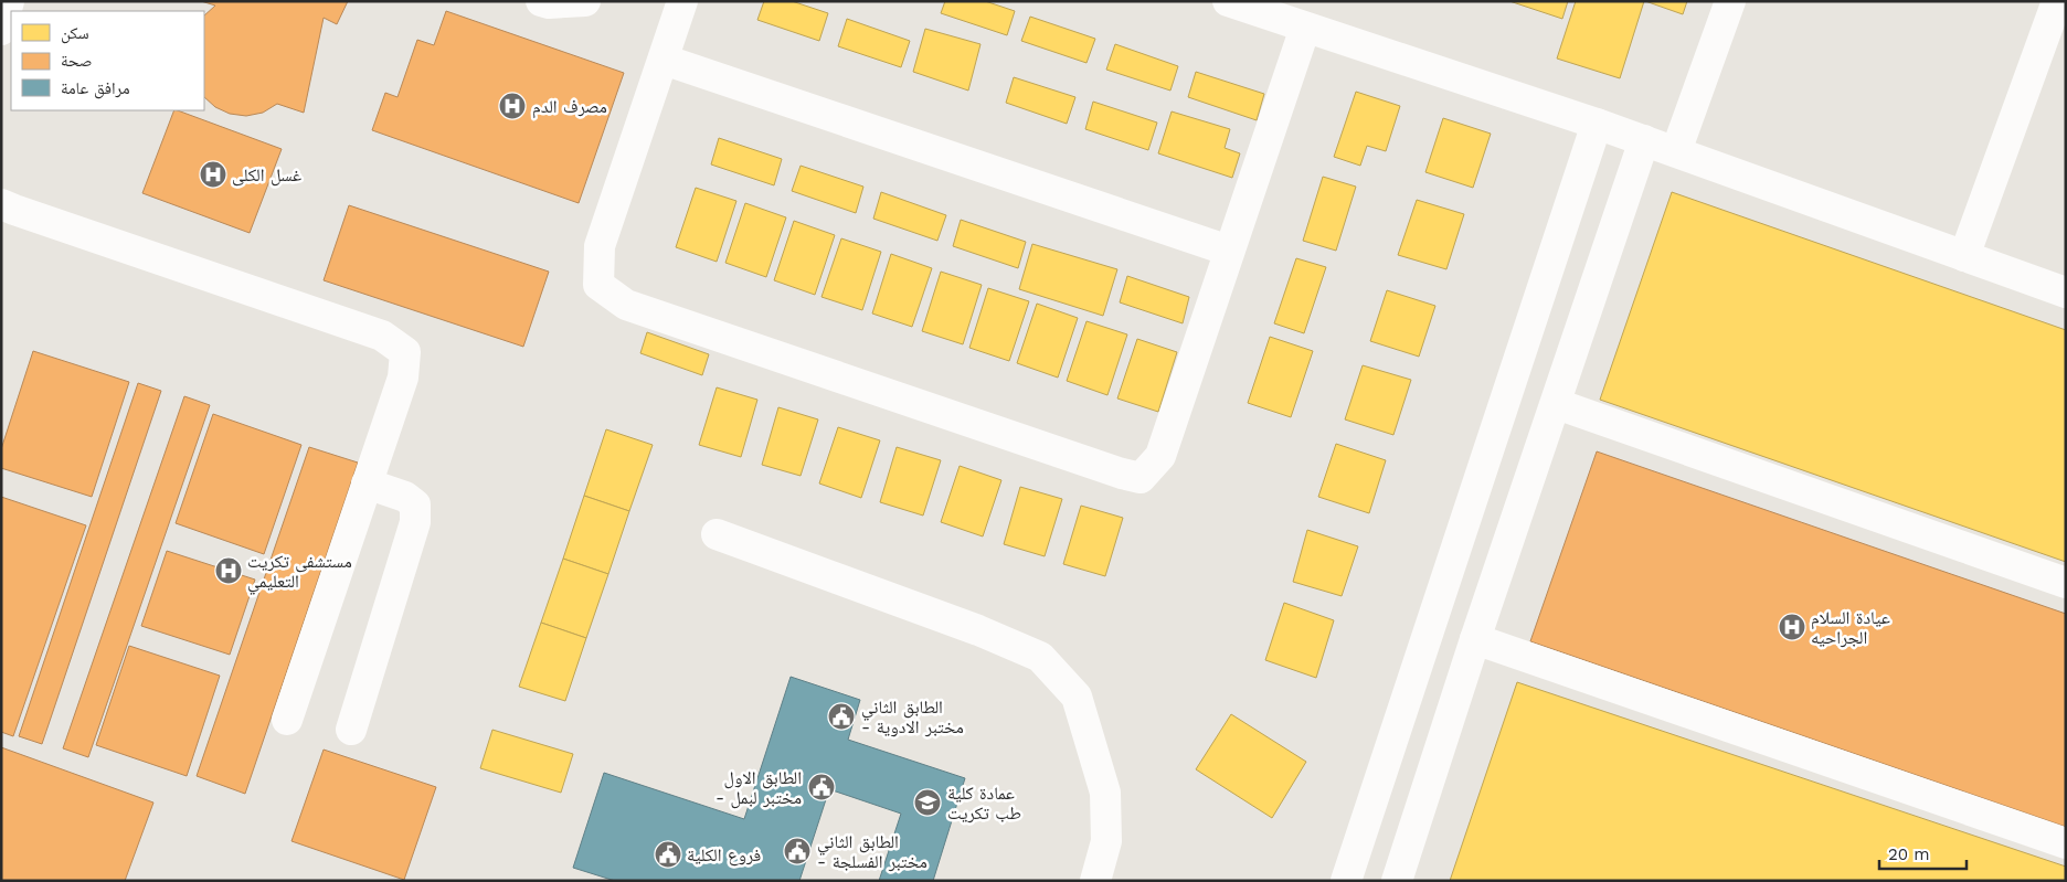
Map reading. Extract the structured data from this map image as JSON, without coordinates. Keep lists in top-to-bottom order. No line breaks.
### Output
{"places":{"hospital":["مصرف الدم","غسل الكلى","مستشفى تكريت التعليمي","عيادة السلام الجراحيه"],"public building":["الطابق الثاني - مختبر الادوية","الطابق الاول - مختبر لبمل","الطابق الثاني - مختبر الفسلجة","فروع الكلية"],"school or university":["عمادة كلية طب تكريت"]},"legend":["سكن","صحة","مرافق عامة"],"scale_bar":"20 m"}
